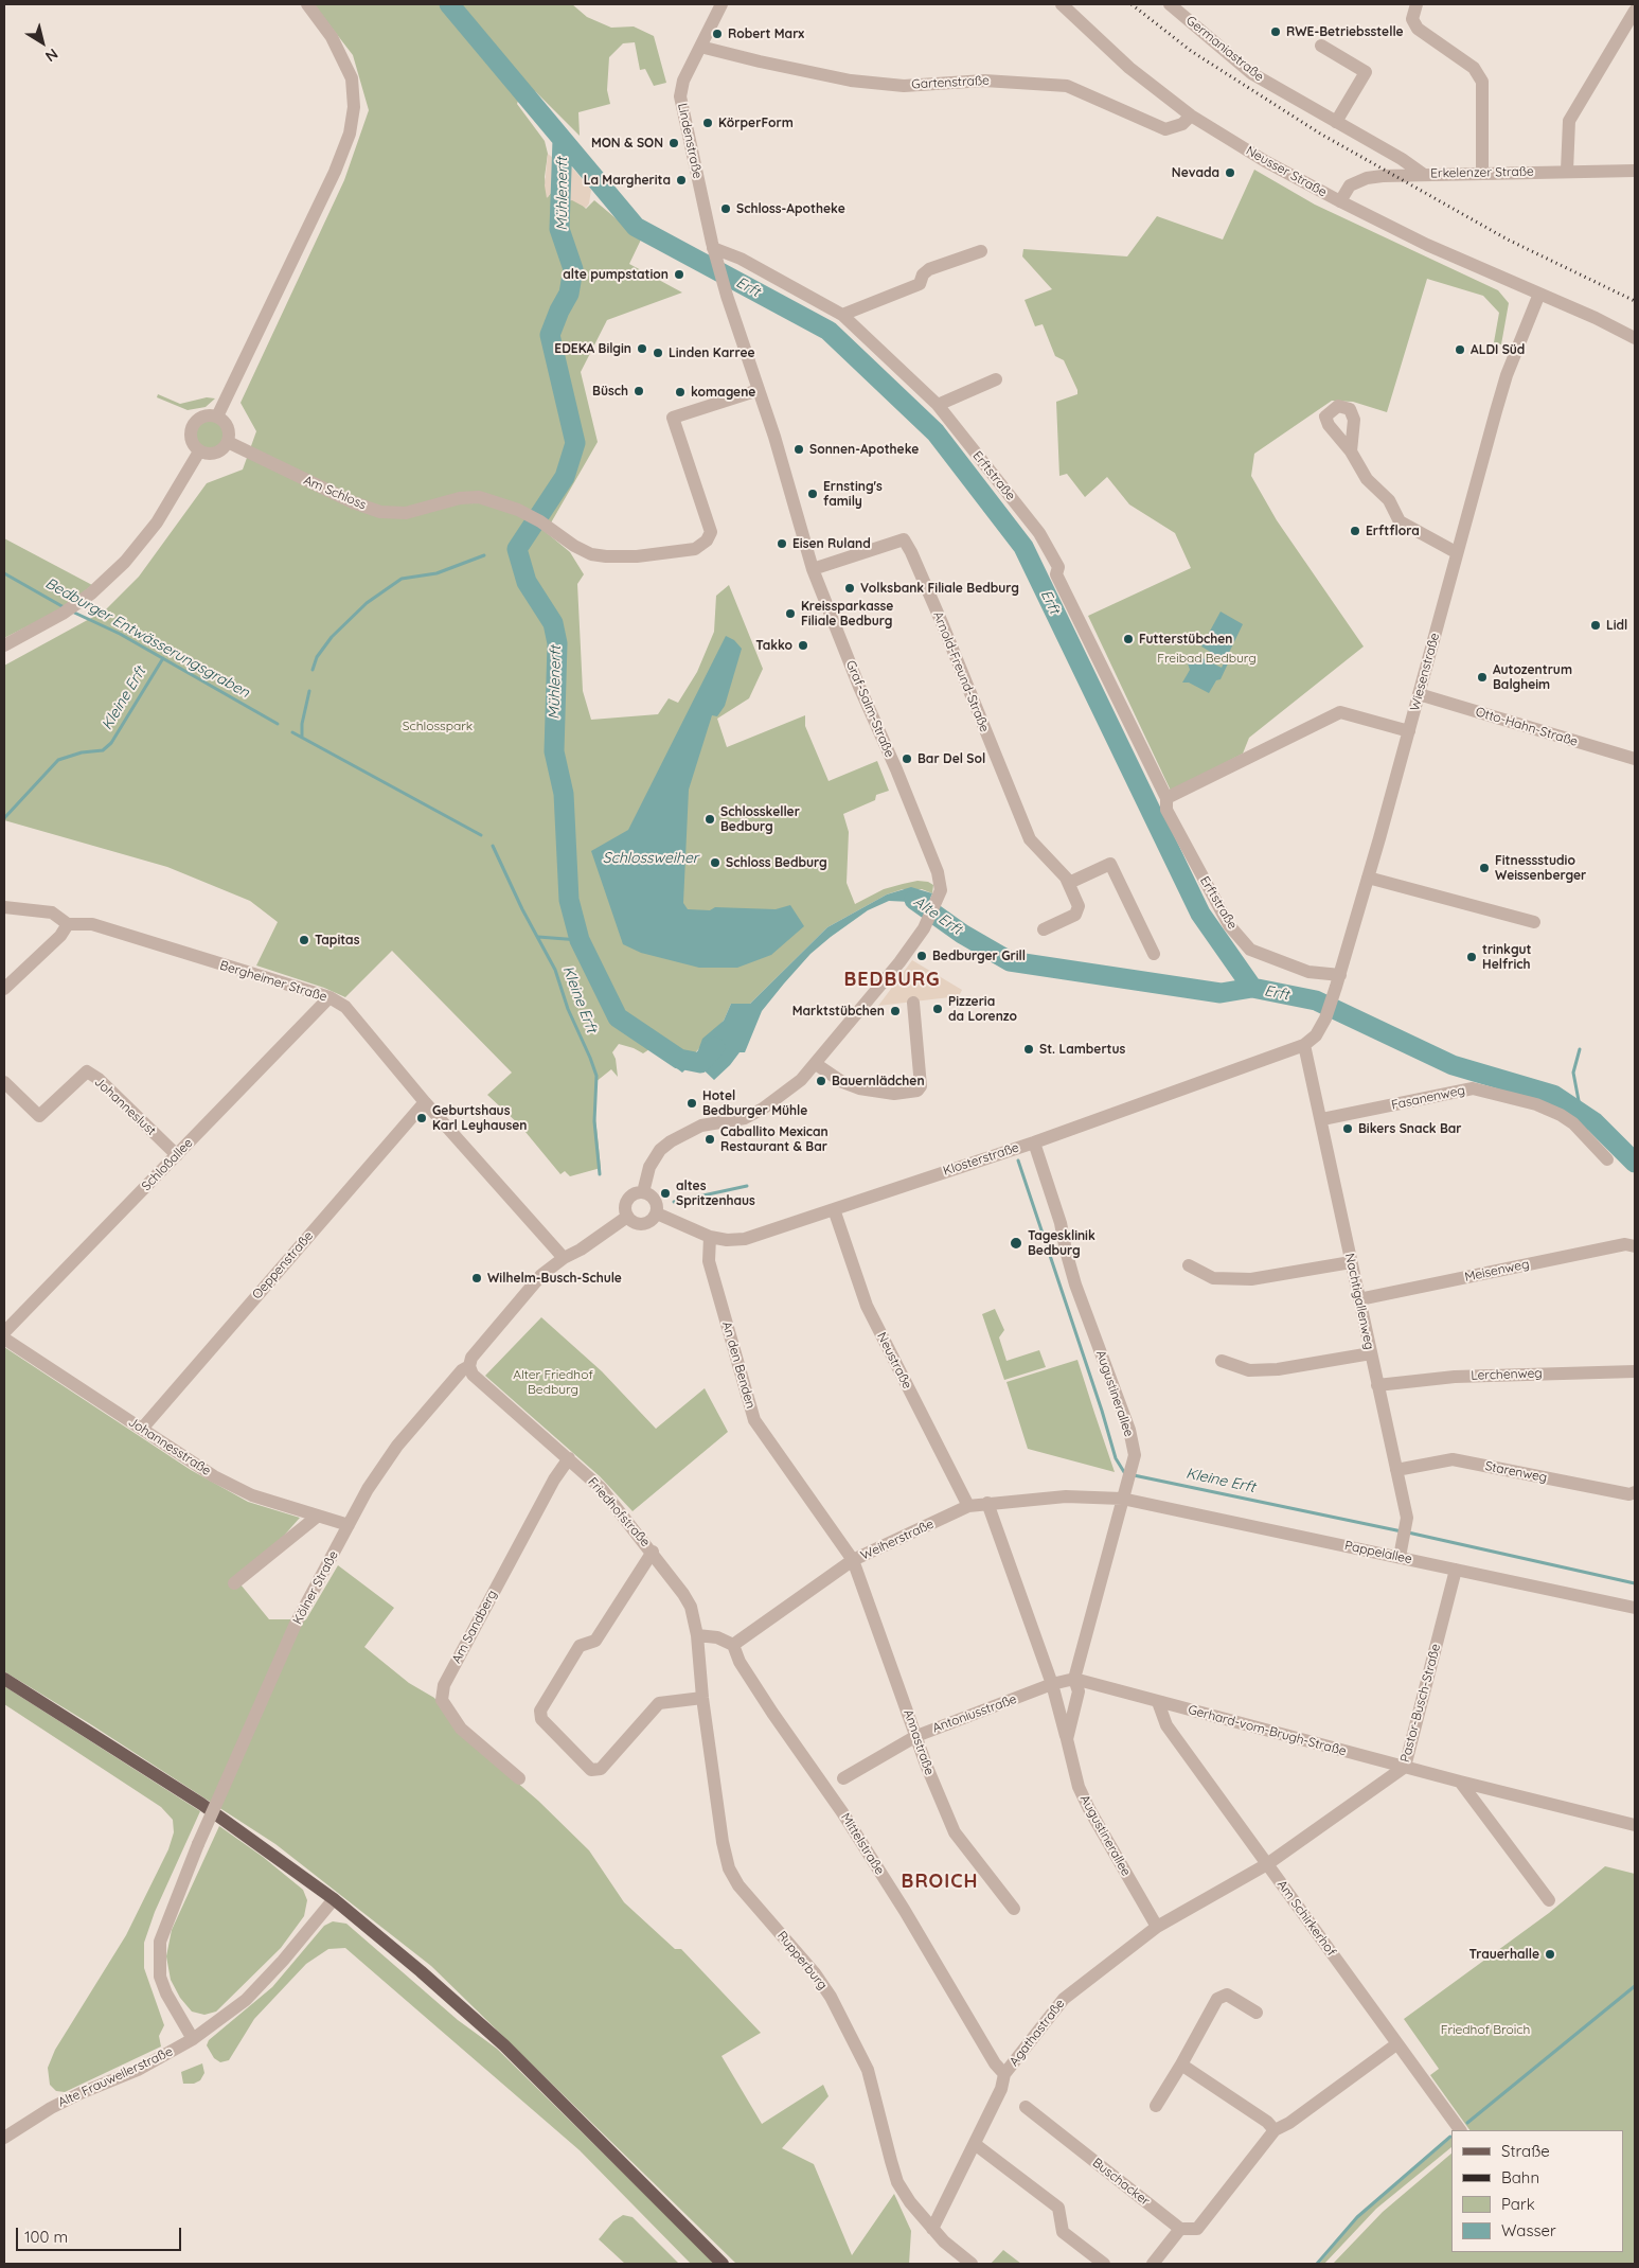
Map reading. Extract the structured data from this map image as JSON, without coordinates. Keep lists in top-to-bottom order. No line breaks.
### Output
{"streets":{"street":["Germaniastraße","Gartenstraße","Lindenstraße","Neusser Straße","Erkelenzer Straße","Erftstraße","Am Schloss","Arnold-Freund-Straße","Wiesenstraße","Graf-Salm-Straße","Otto-Hahn-Straße","Bergheimer Straße","Fasanenweg","Johanneslust","Klosterstraße","Schloßallee","Oeppenstraße","Meisenweg","Nachtigallenweg","Neustraße","An den Benden","Lerchenweg","Augustinerallee","Johannesstraße","Starenweg","Friedhofstraße","Weiherstraße","Pappelallee","Kölner Straße","Am Sandberg","Pastor-Busch-Straße","Antoniusstraße","Gerhard-vom-Brugh-Straße","Annastraße","Mittelstraße","Am Schirkerhof","Rupperburg","Agathastraße","Alte Frauweilerstraße","Buschacker"]},"crossings":[["Germaniastraße","Erkelenzer Straße"],["Gartenstraße","Lindenstraße"],["Gartenstraße","Neusser Straße"],["Lindenstraße","Erftstraße"],["Lindenstraße","Am Schloss"],["Lindenstraße","Graf-Salm-Straße"],["Neusser Straße","Erkelenzer Straße"],["Neusser Straße","Wiesenstraße"],["Erftstraße","Wiesenstraße"],["Am Schloss","Graf-Salm-Straße"],["Arnold-Freund-Straße","Graf-Salm-Straße"],["Wiesenstraße","Otto-Hahn-Straße"],["Wiesenstraße","Klosterstraße"],["Wiesenstraße","Nachtigallenweg"],["Bergheimer Straße","Schloßallee"],["Bergheimer Straße","Oeppenstraße"],["Bergheimer Straße","Kölner Straße"],["Fasanenweg","Nachtigallenweg"],["Johanneslust","Schloßallee"],["Klosterstraße","Nachtigallenweg"],["Klosterstraße","Neustraße"],["Klosterstraße","An den Benden"],["Klosterstraße","Augustinerallee"],["Klosterstraße","Kölner Straße"],["Oeppenstraße","Johannesstraße"],["Meisenweg","Nachtigallenweg"],["Nachtigallenweg","Lerchenweg"],["Nachtigallenweg","Starenweg"],["Nachtigallenweg","Pappelallee"],["Neustraße","Weiherstraße"],["An den Benden","Weiherstraße"],["An den Benden","Annastraße"],["Augustinerallee","Weiherstraße"],["Augustinerallee","Pappelallee"],["Augustinerallee","Antoniusstraße"],["Augustinerallee","Gerhard-vom-Brugh-Straße"],["Augustinerallee","Agathastraße"],["Johannesstraße","Kölner Straße"],["Friedhofstraße","Kölner Straße"],["Friedhofstraße","Am Sandberg"],["Friedhofstraße","Rupperburg"],["Weiherstraße","Pappelallee"],["Weiherstraße","Annastraße"],["Weiherstraße","Mittelstraße"],["Pappelallee","Pastor-Busch-Straße"],["Kölner Straße","Alte Frauweilerstraße"],["Pastor-Busch-Straße","Gerhard-vom-Brugh-Straße"],["Pastor-Busch-Straße","Am Schirkerhof"],["Pastor-Busch-Straße","Agathastraße"],["Antoniusstraße","Annastraße"],["Gerhard-vom-Brugh-Straße","Am Schirkerhof"],["Mittelstraße","Agathastraße"],["Am Schirkerhof","Agathastraße"],["Rupperburg","Agathastraße"]],"districts":["BEDBURG","BROICH"],"water":["Mühlenerft","Erft","Bedburger Entwässerungsgraben","Kleine Erft","Schlossweiher","Alte Erft"],"parks":["Freibad Bedburg","Schlosspark","Alter Friedhof Bedburg","Friedhof Broich"],"places":["RWE-Betriebsstelle","Robert Marx","KörperForm","MON & SON","Nevada","La Margherita","Schloss-Apotheke","alte pumpstation","EDEKA Bilgin","ALDI Süd","Linden Karree","Büsch","komagene","Sonnen-Apotheke","Ernsting's family","Erftflora","Eisen Ruland","Volksbank Filiale Bedburg","Kreissparkasse Filiale Bedburg","Lidl","Futterstübchen","Takko","Autozentrum Balgheim","Bar Del Sol","Schlosskeller Bedburg","Schloss Bedburg","Fitnessstudio Weissenberger","Tapitas","Bedburger Grill","trinkgut Helfrich","Pizzeria da Lorenzo","Marktstübchen","St. Lambertus","Bauernlädchen","Hotel Bedburger Mühle","Geburtshaus Karl Leyhausen","Bikers Snack Bar","Caballito Mexican Restaurant & Bar","altes Spritzenhaus","Tagesklinik Bedburg","Wilhelm-Busch-Schule","Trauerhalle"],"legend":["Straße","Bahn","Park","Wasser"],"scale_bar":"100 m","north":"bottom right"}
